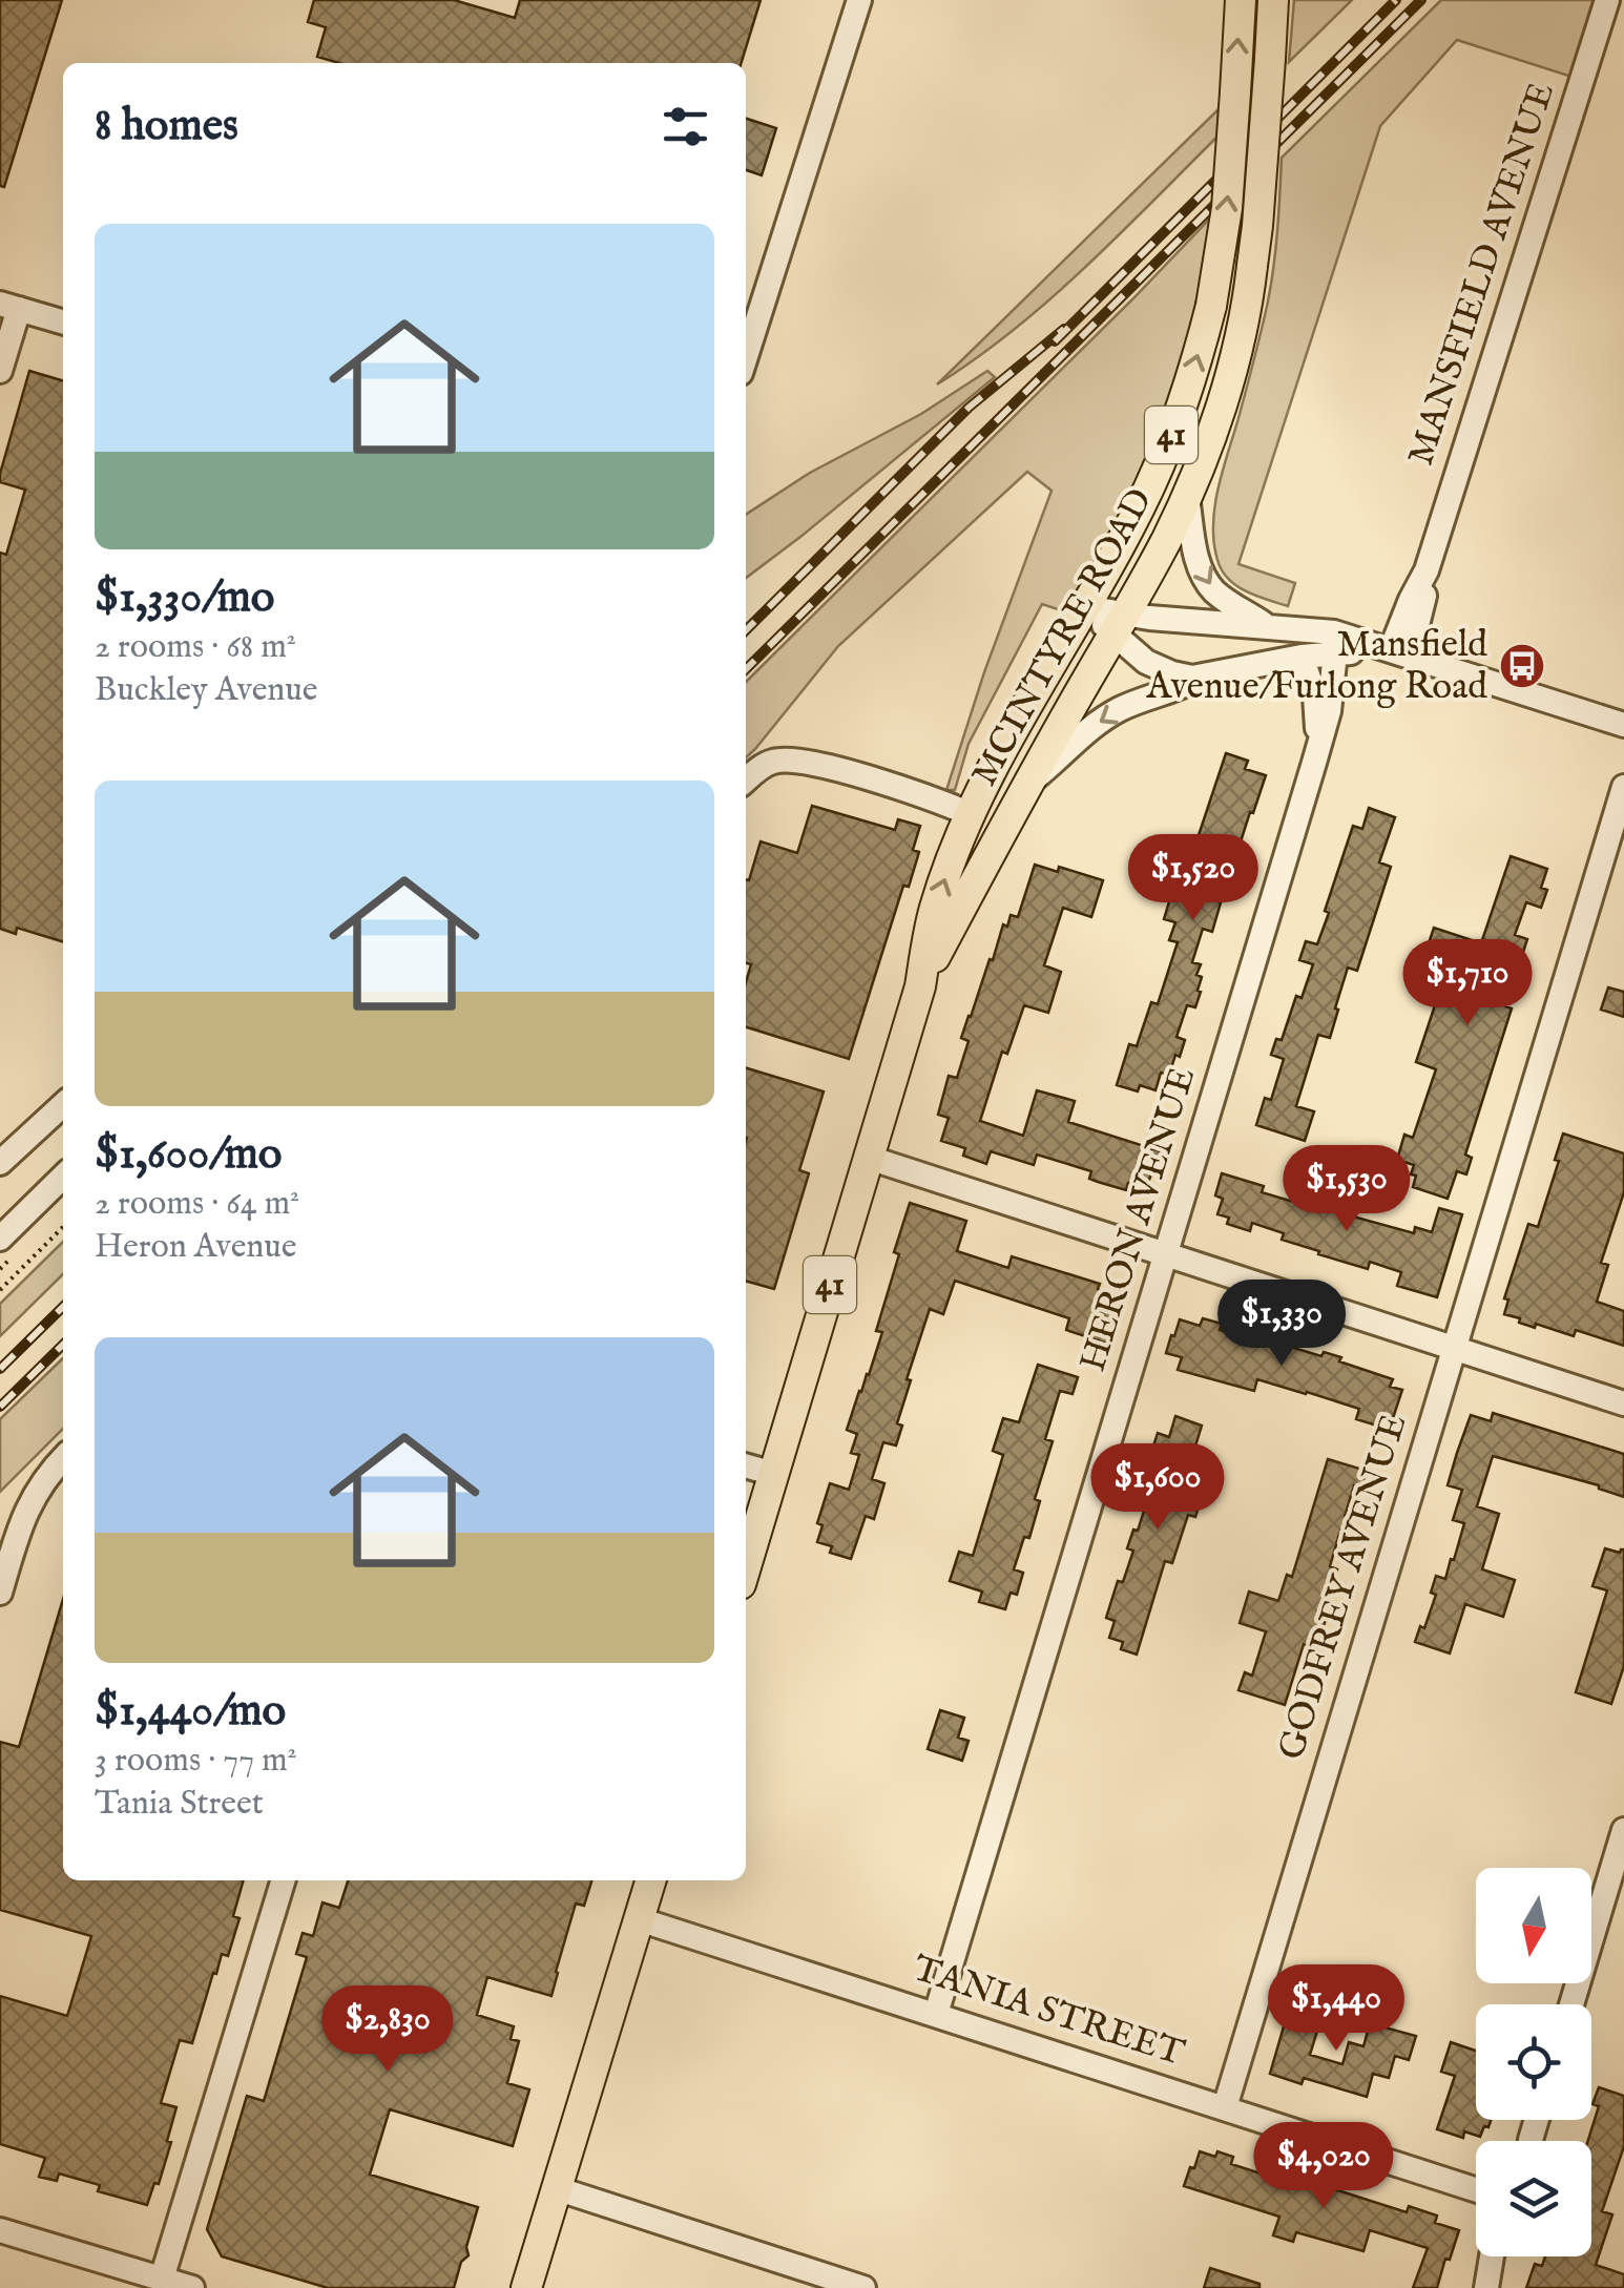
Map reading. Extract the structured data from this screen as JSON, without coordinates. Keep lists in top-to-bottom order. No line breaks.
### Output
{"streets":{"main road":["41","MCINTYRE ROAD"],"street":["MANSFIELD AVENUE","HERON AVENUE","GODFREY AVENUE","TANIA STREET"]},"crossings":[["HERON AVENUE","TANIA STREET"],["GODFREY AVENUE","TANIA STREET"]],"places":{"bus stop":["Mansfield Avenue/Furlong Road"]},"north":"bottom","page":{"heading":"8 homes","list":[{"name":"$1,330/mo","note":"2 rooms · 68 m² · Buckley Avenue"},{"name":"$1,600/mo","note":"2 rooms · 64 m² · Heron Avenue"},{"name":"$1,440/mo","note":"3 rooms · 77 m² · Tania Street"}],"price":["$1,520","$1,710","$1,530","$1,330","$1,600","$1,440","$2,830","$4,020"]}}
